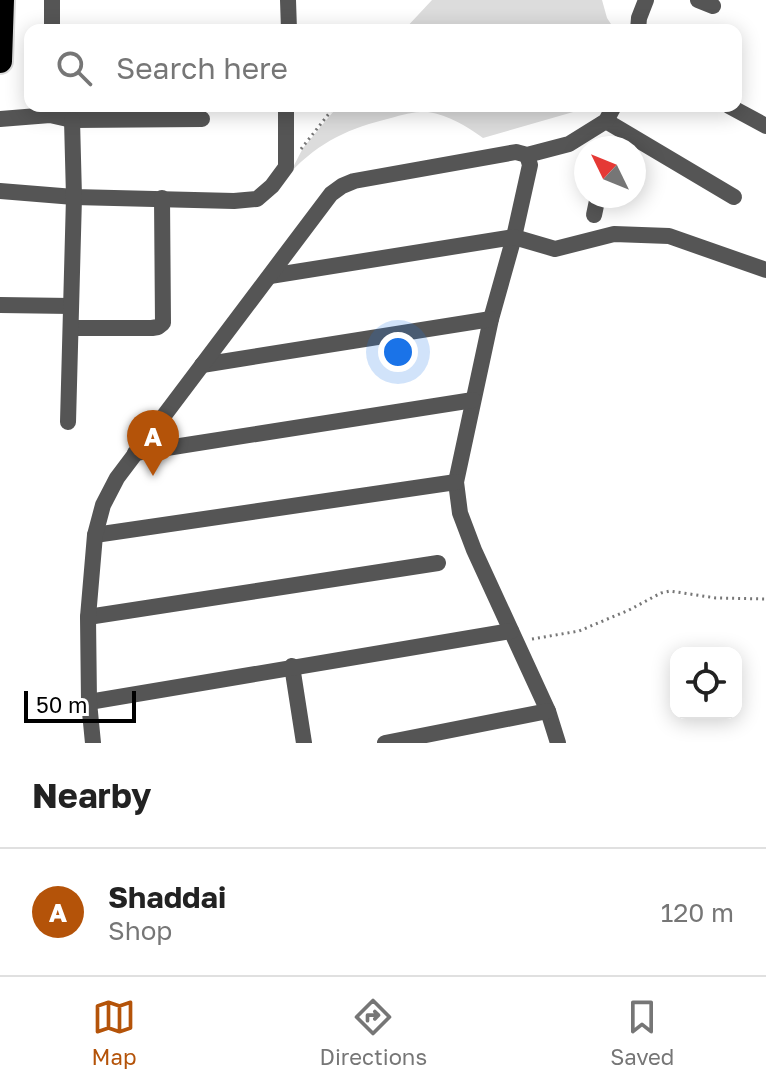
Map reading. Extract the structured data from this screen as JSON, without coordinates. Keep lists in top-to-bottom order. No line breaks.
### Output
{"scale_bar":"50 m","north":"top left","page":{"search":"Search here","pins":"A","scale":"50 m","heading":"Nearby","list":[{"mark":"A","name":"Shaddai","note":"Shop","value":"120 m"}],"nav":["Map","Directions","Saved"]}}
